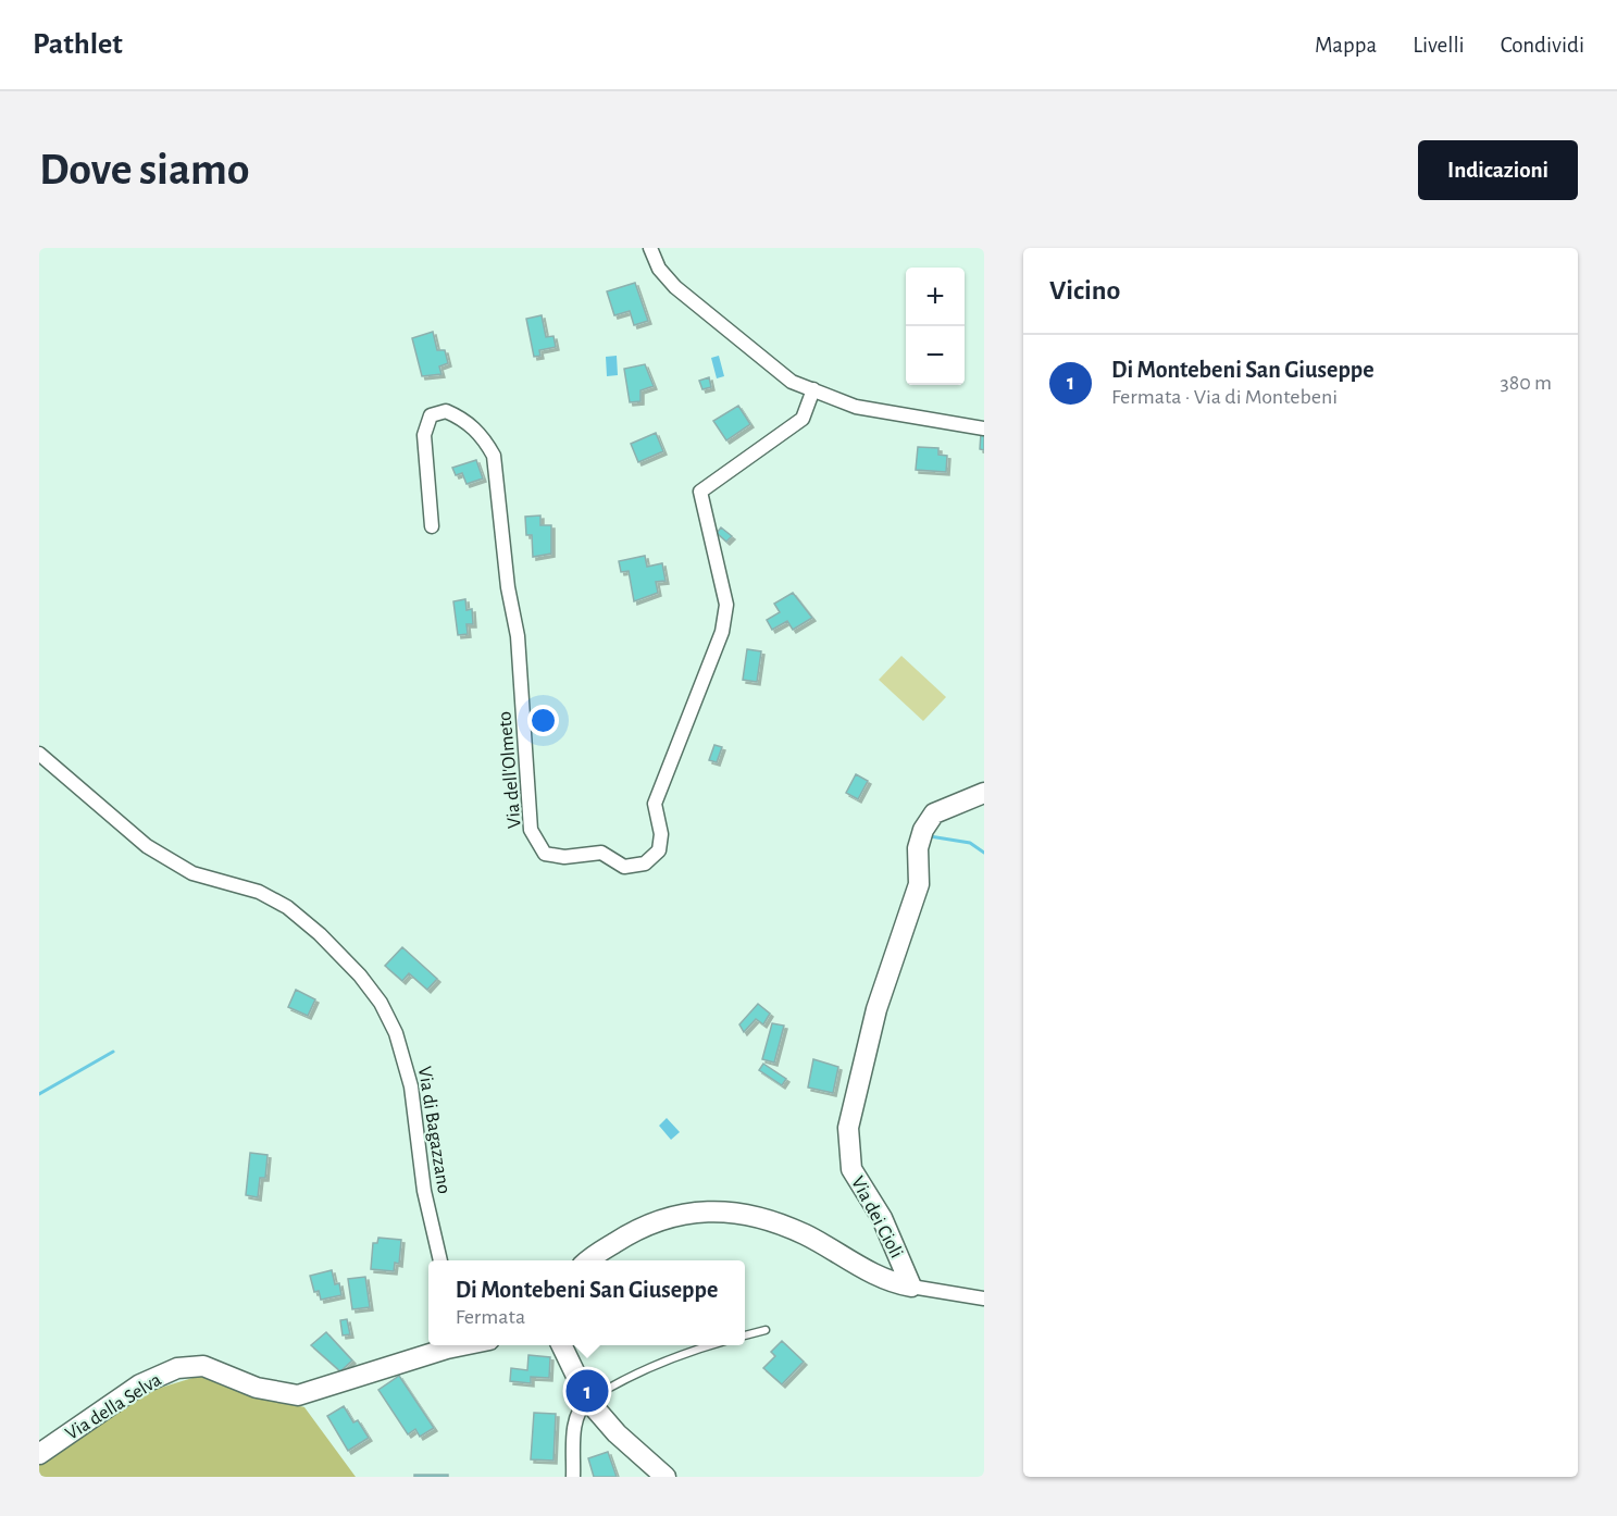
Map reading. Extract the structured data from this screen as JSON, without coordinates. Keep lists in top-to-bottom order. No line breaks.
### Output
{"streets":{"street":["Via dell'Olmeto","Via di Bagazzano","Via dei Cioli","Via della Selva"]},"page":{"header":"Pathlet","nav":["Mappa","Livelli","Condividi"],"buttons":"Indicazioni","title":"Dove siamo","heading":"Vicino","map_buttons":["+","−"],"list":[{"mark":"1","name":"Di Montebeni San Giuseppe","note":"Fermata · Via di Montebeni","value":"380 m"}],"popup":["Di Montebeni San Giuseppe","Fermata"],"pins":"1"}}
